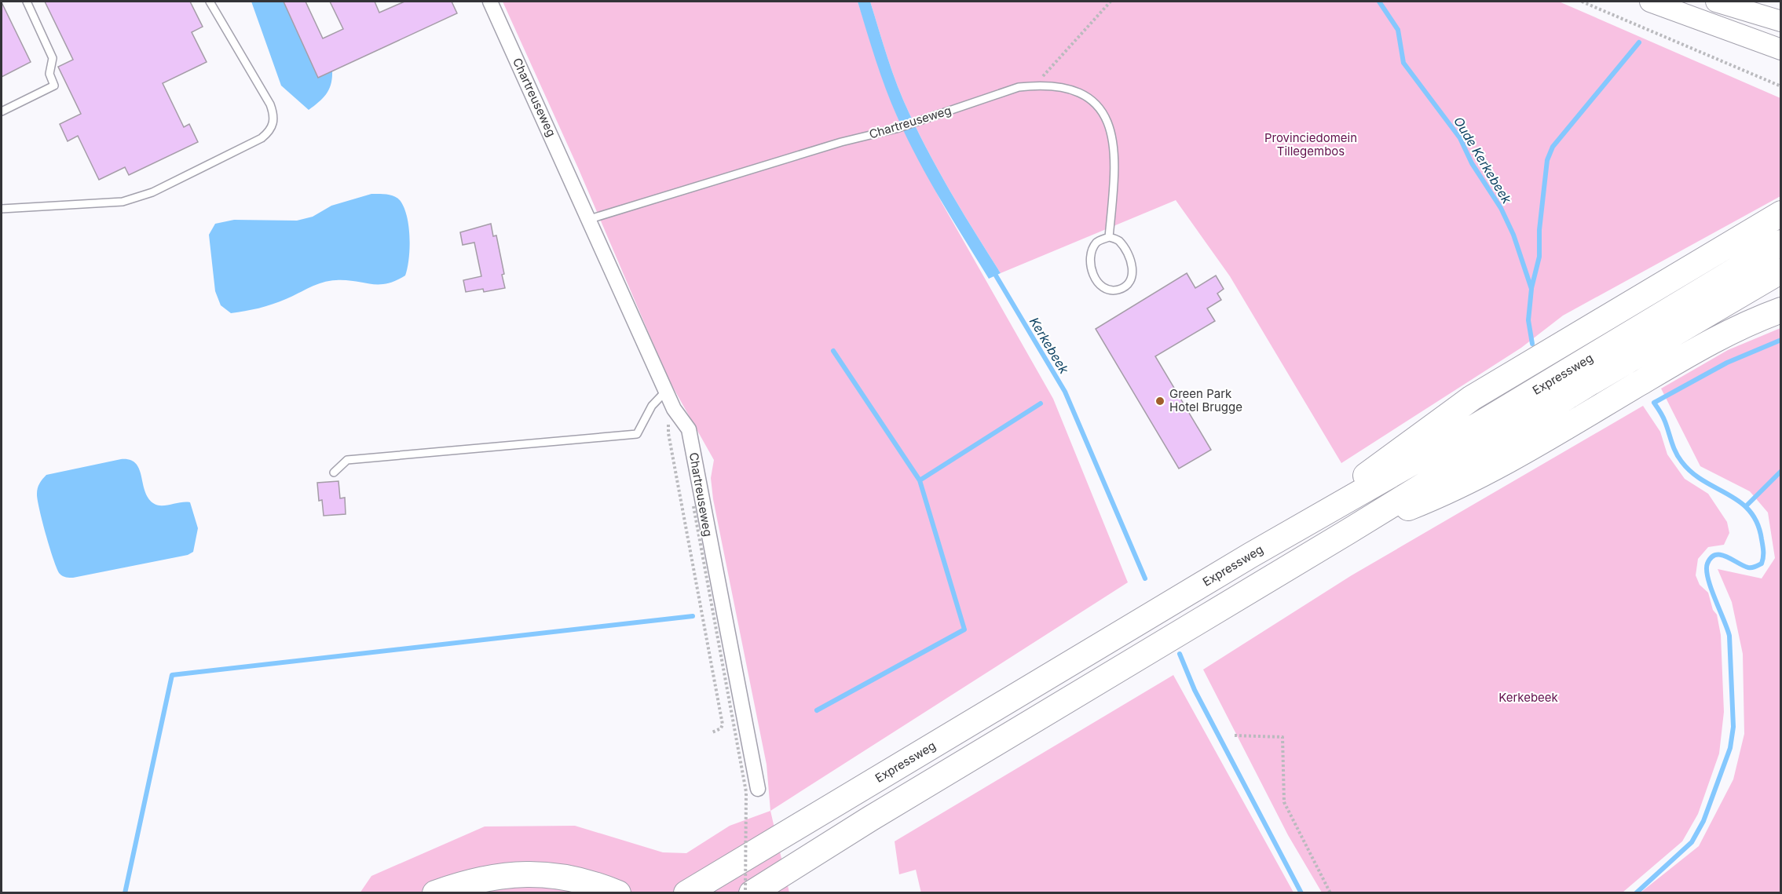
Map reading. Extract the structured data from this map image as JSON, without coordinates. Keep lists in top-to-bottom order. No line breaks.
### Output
{"streets":{"highway":["Expressweg"],"street":["Chartreuseweg"]},"water":["Oude Kerkebeek","Kerkebeek"],"parks":["Provinciedomein Tillegembos","Kerkebeek"],"places":["Green Park Hotel Brugge"]}
